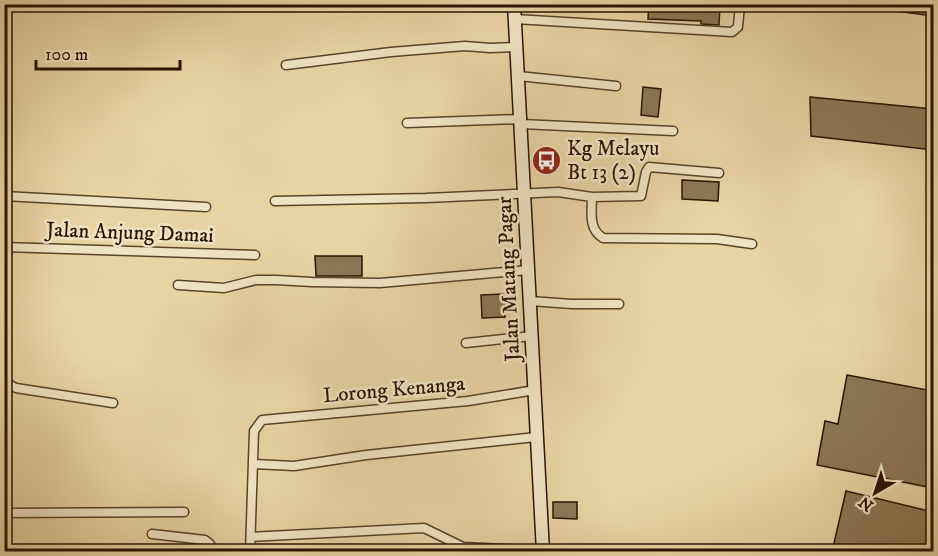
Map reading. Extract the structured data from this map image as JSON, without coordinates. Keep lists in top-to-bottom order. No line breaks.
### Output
{"streets":{"main road":["Jalan Matang Pagar"],"street":["Jalan Anjung Damai","Lorong Kenanga"]},"crossings":[["Jalan Matang Pagar","Lorong Kenanga"]],"places":{"bus stop":["Kg Melayu Bt 13 (2)"]},"scale_bar":"100 m","north":"bottom left"}
